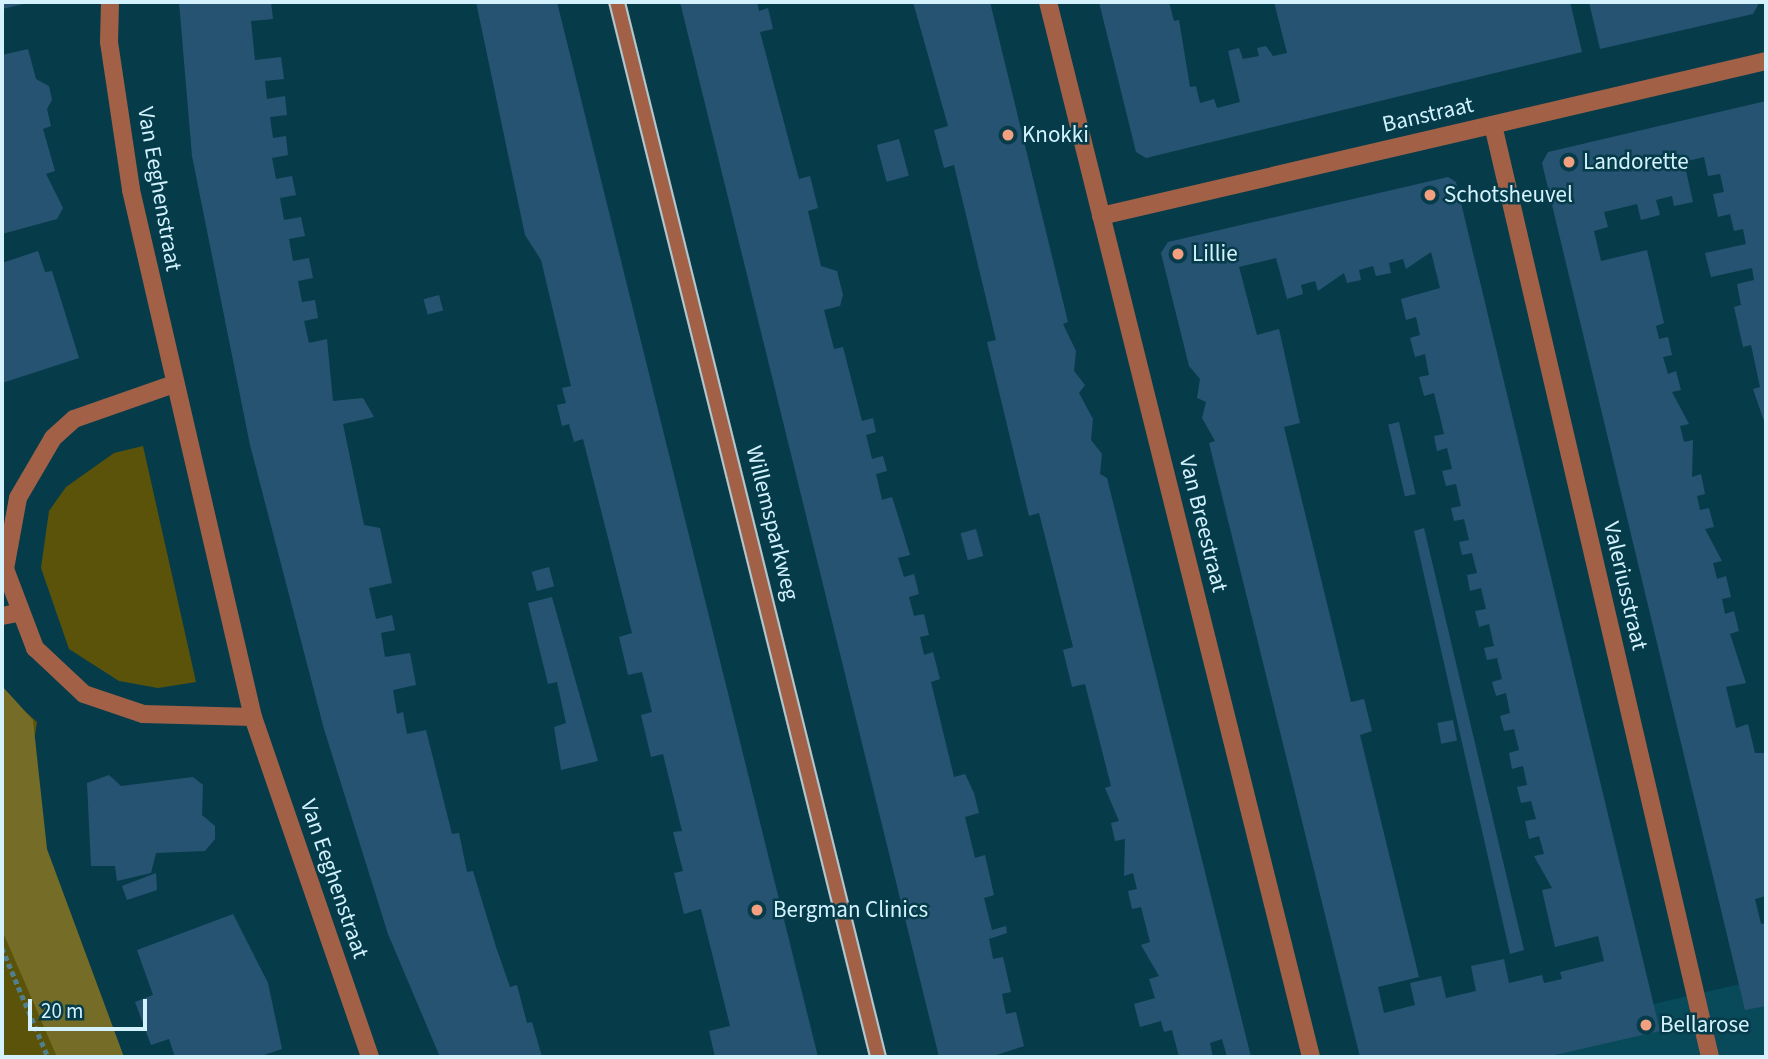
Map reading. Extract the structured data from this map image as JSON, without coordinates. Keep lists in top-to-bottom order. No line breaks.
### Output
{"streets":{"street":["Banstraat","Van Eeghenstraat","Willemsparkweg","Van Breestraat","Valeriusstraat"]},"crossings":[["Banstraat","Van Breestraat"],["Banstraat","Valeriusstraat"]],"places":["Knokki","Landorette","Schotsheuvel","Lillie","Bergman Clinics","Bellarose"],"scale_bar":"20 m"}
